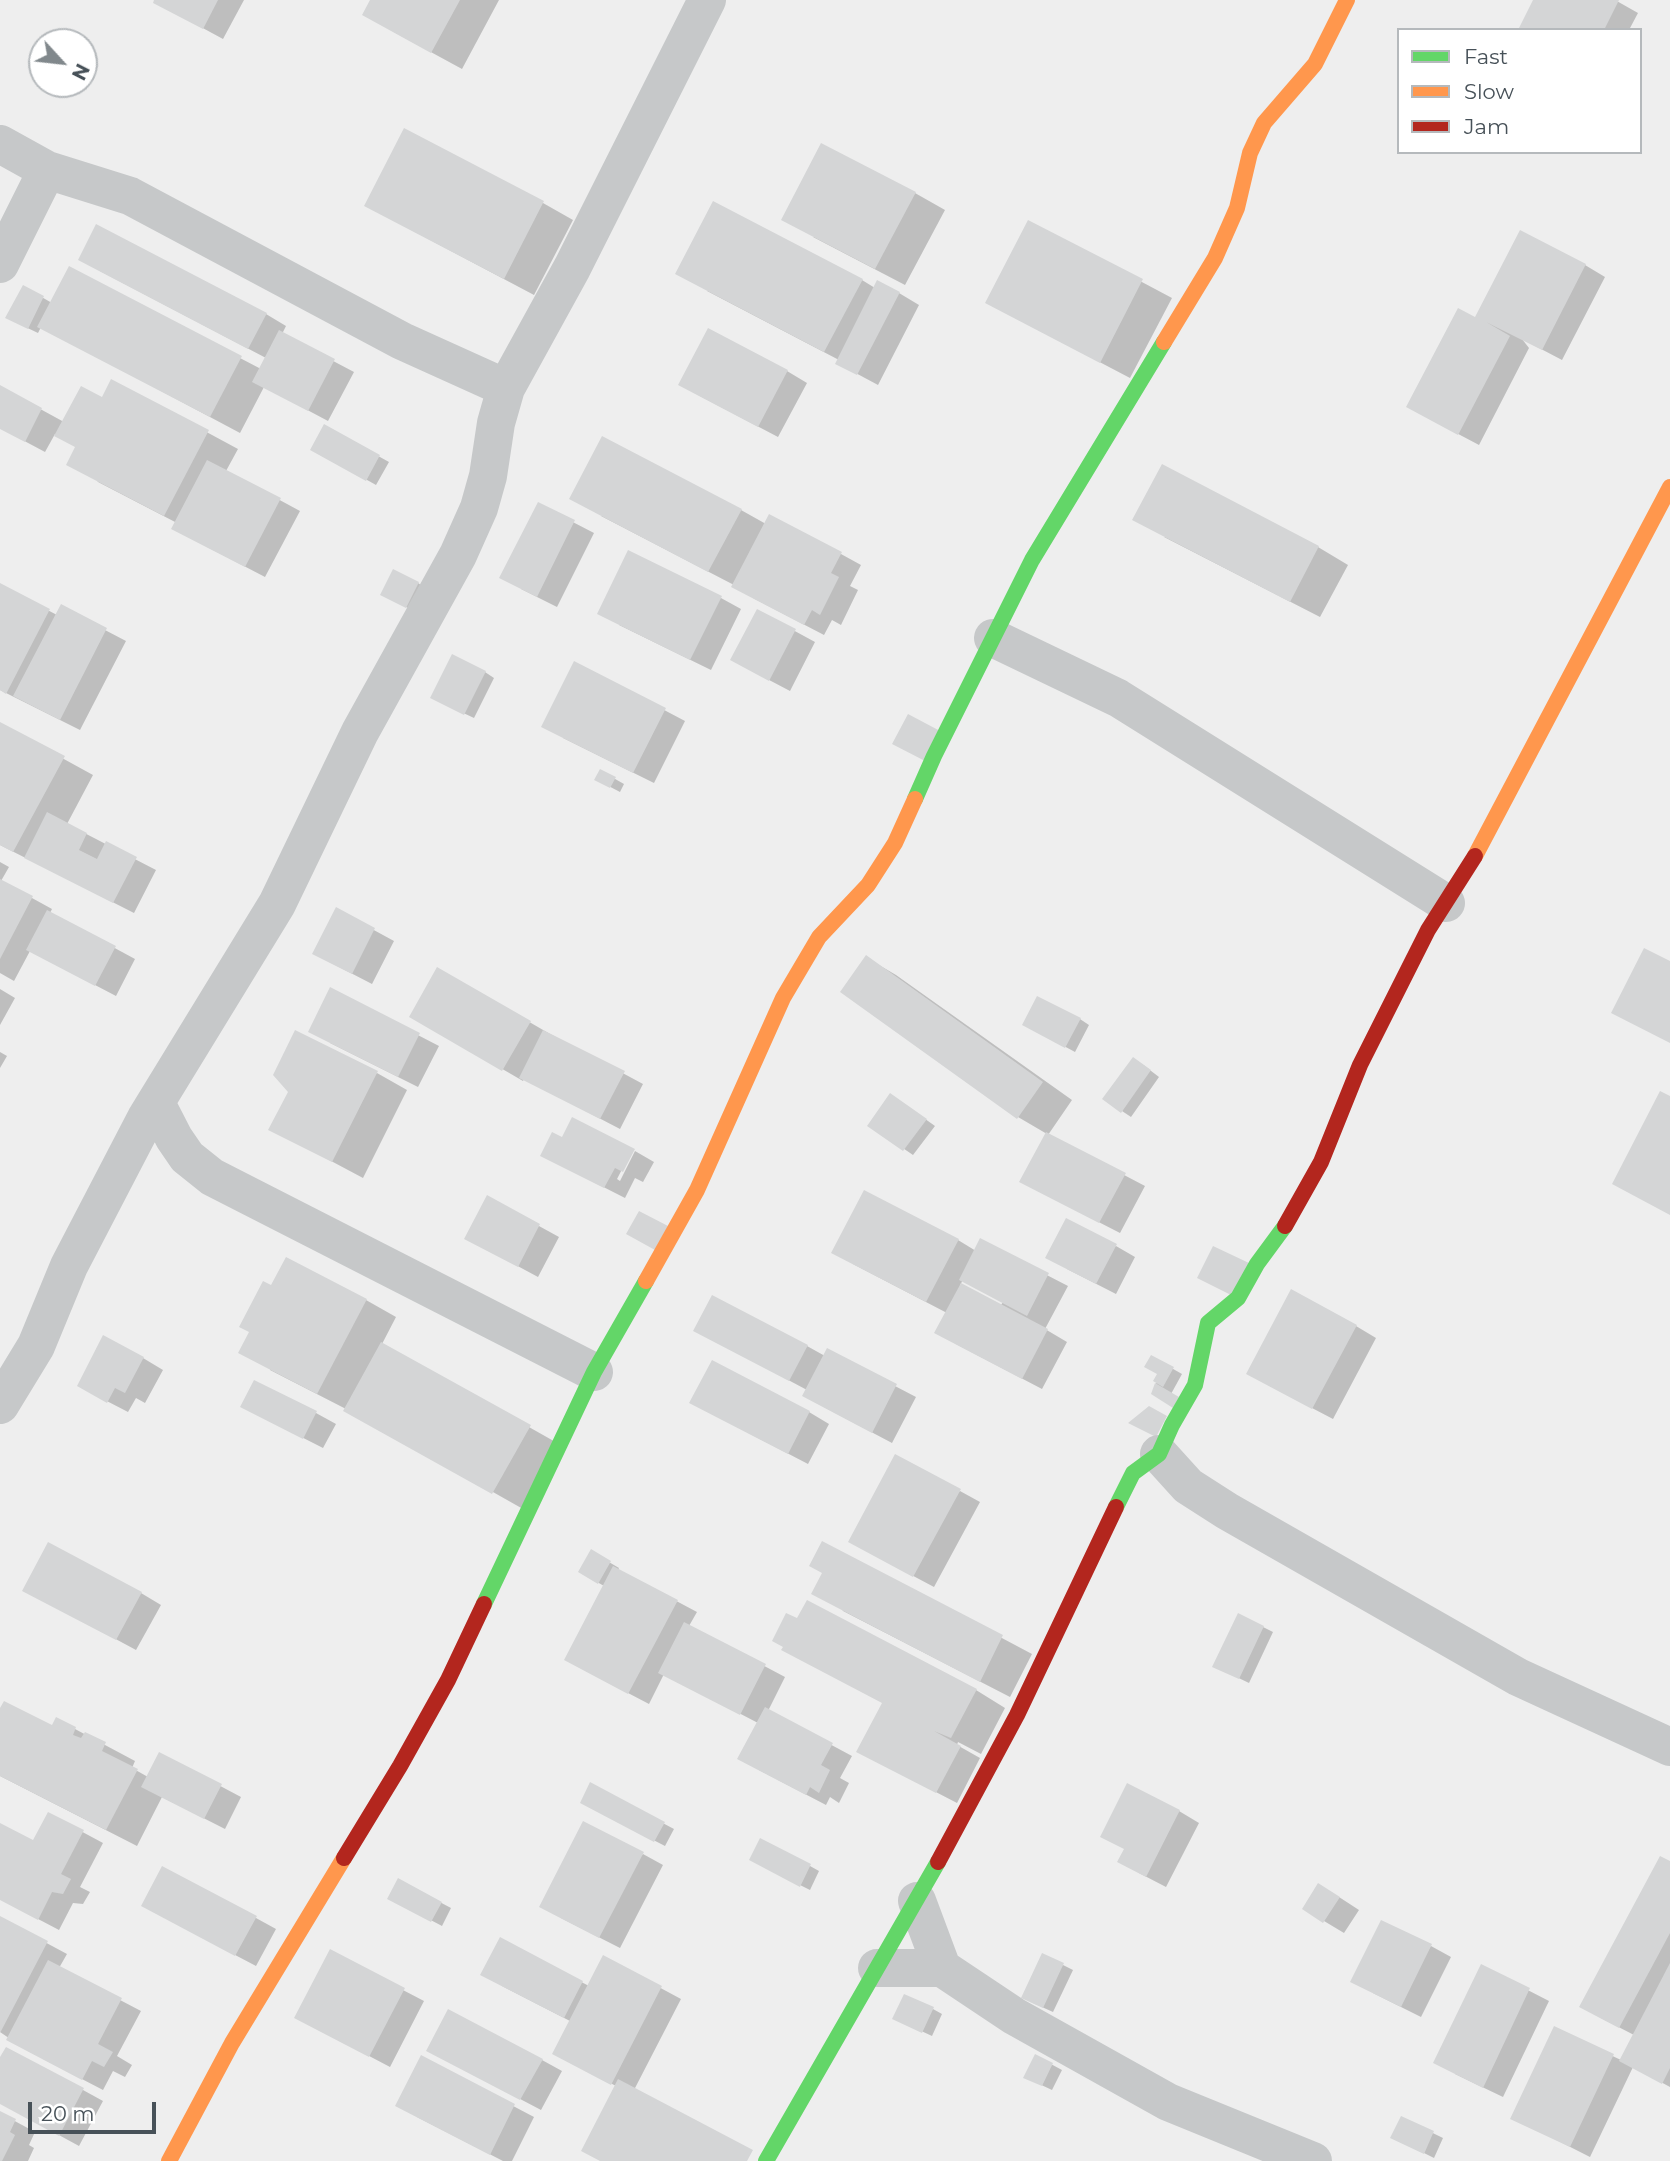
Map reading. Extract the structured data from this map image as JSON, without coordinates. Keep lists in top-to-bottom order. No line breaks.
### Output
{"legend":["Fast","Slow","Jam"],"scale_bar":"20 m","north":"bottom right"}
